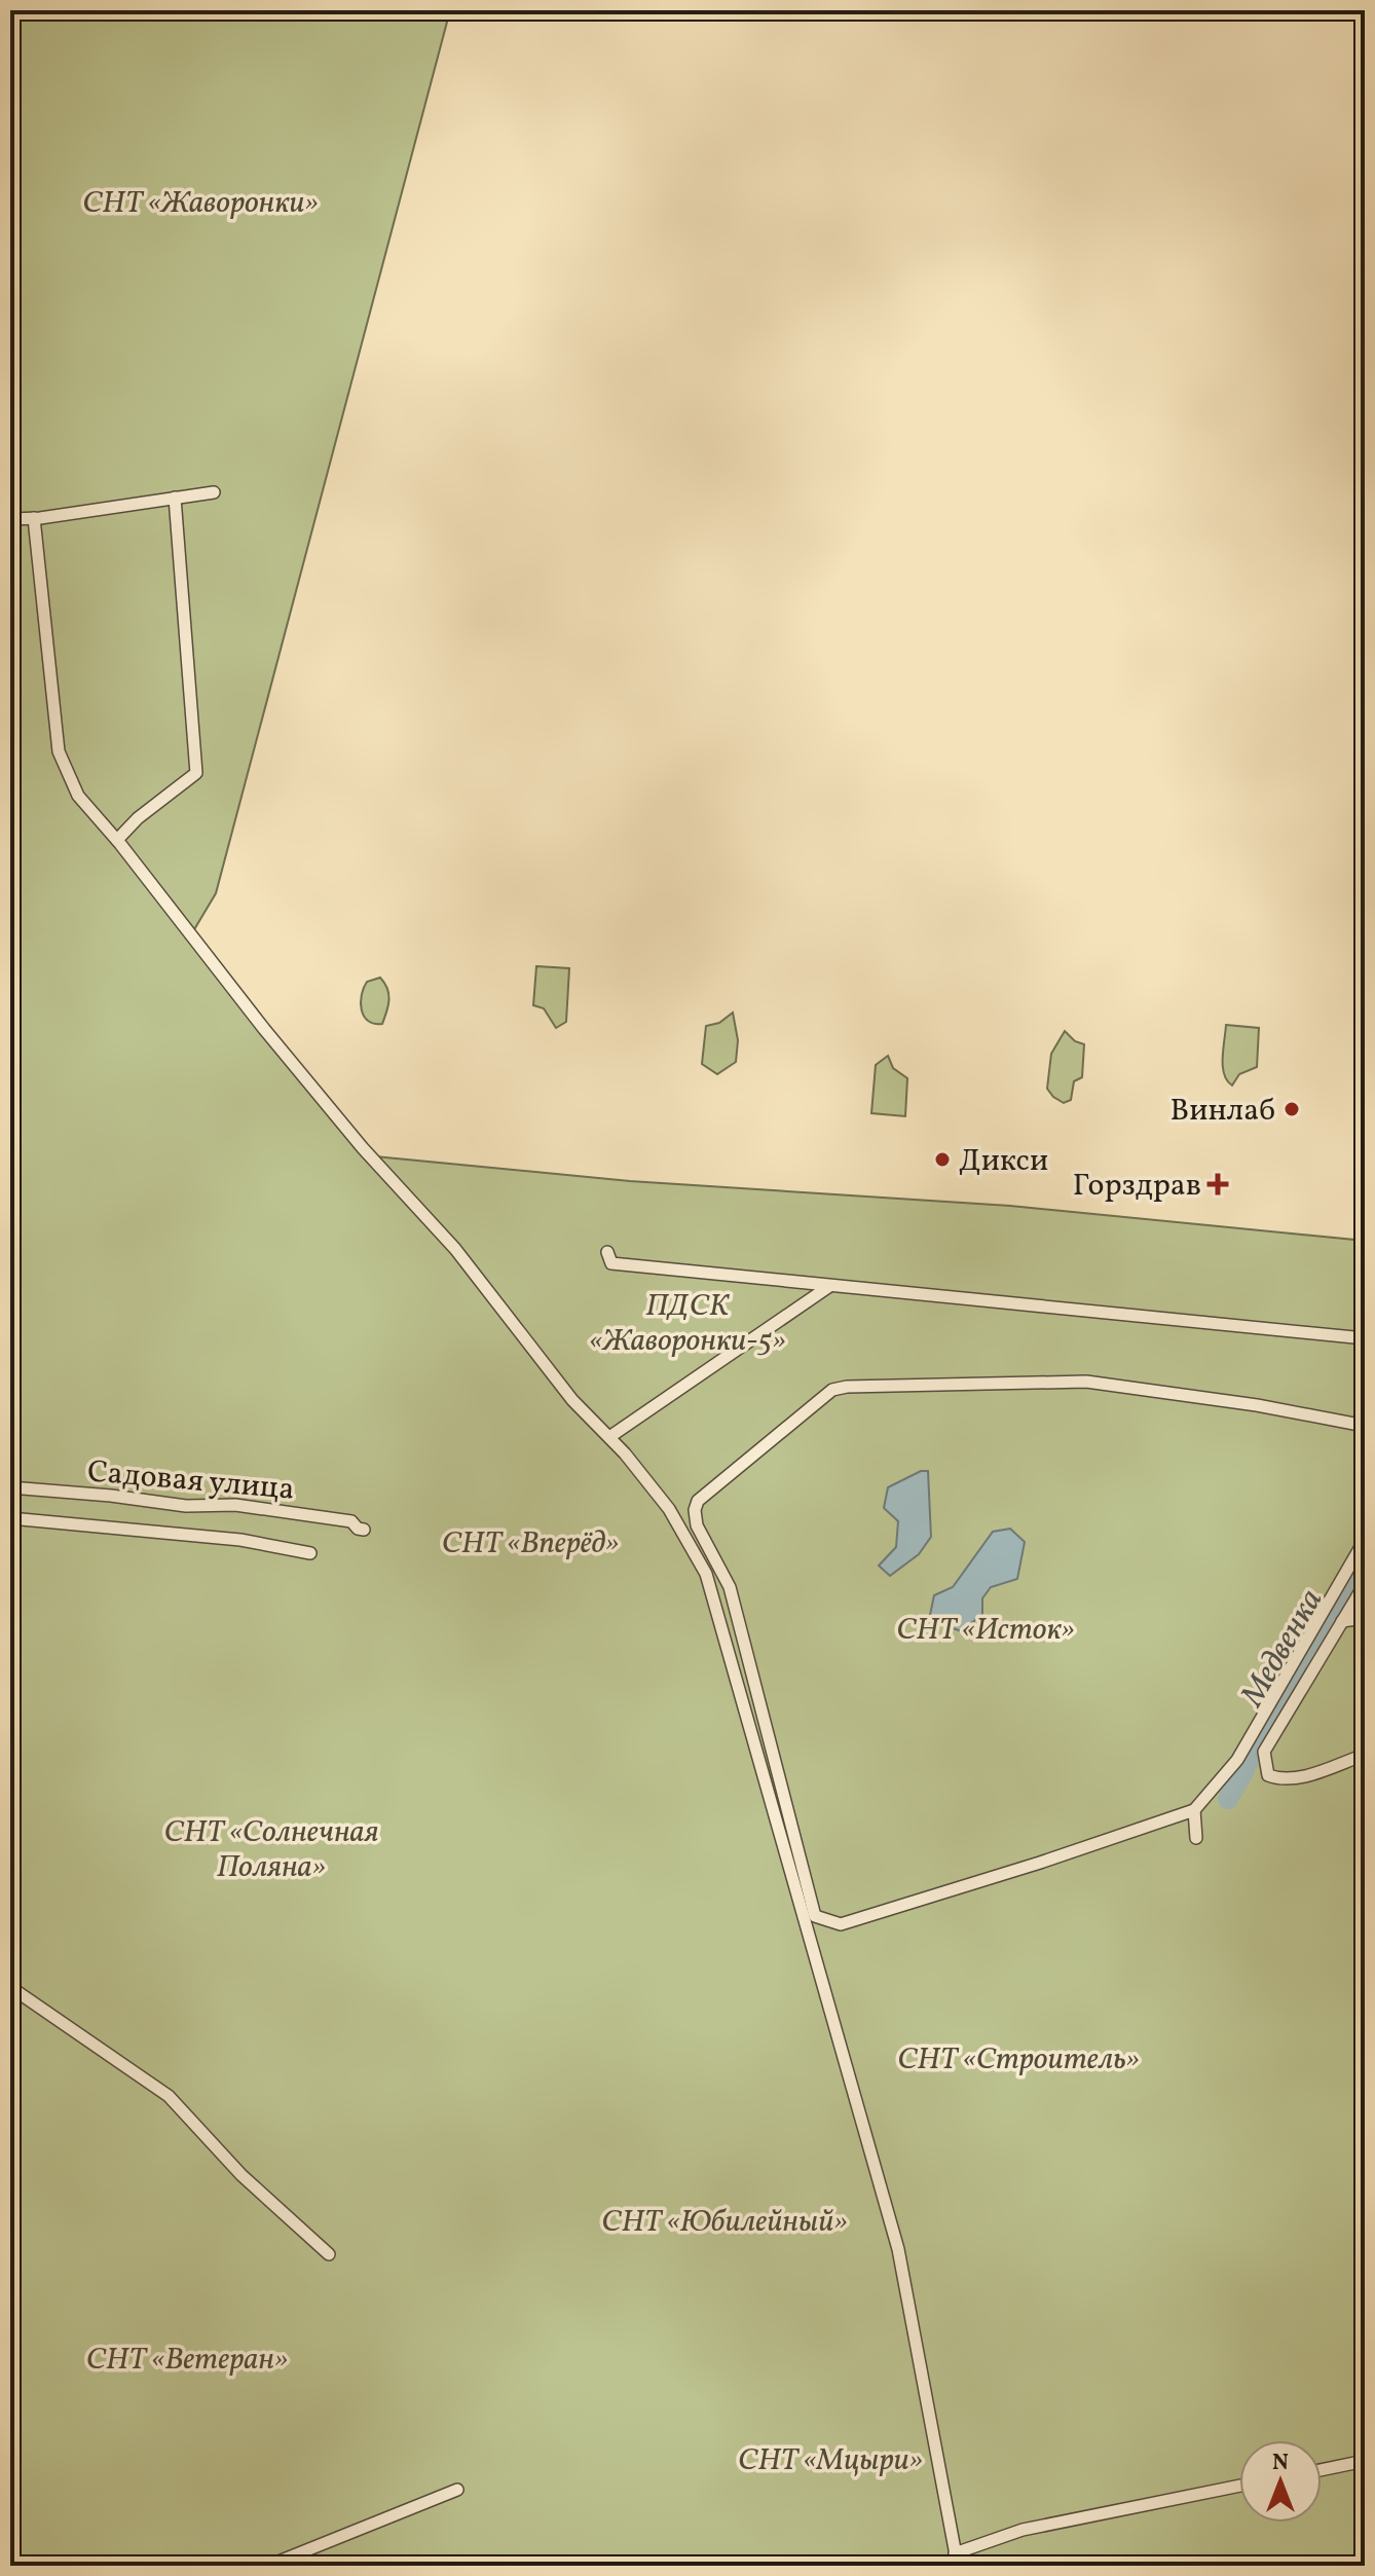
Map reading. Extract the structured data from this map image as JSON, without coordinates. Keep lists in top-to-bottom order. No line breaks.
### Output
{"streets":{"street":["Садовая улица"]},"water":["Медвенка"],"parks":["СНТ «Жаворонки»","ПДСК «Жаворонки-5»","СНТ «Вперёд»","СНТ «Исток»","СНТ «Солнечная Поляна»","СНТ «Строитель»","СНТ «Юбилейный»","СНТ «Ветеран»","СНТ «Мцыри»"],"places":{"other":["Винлаб","Дикси"],"health":["Горздрав"]},"north":"top"}
